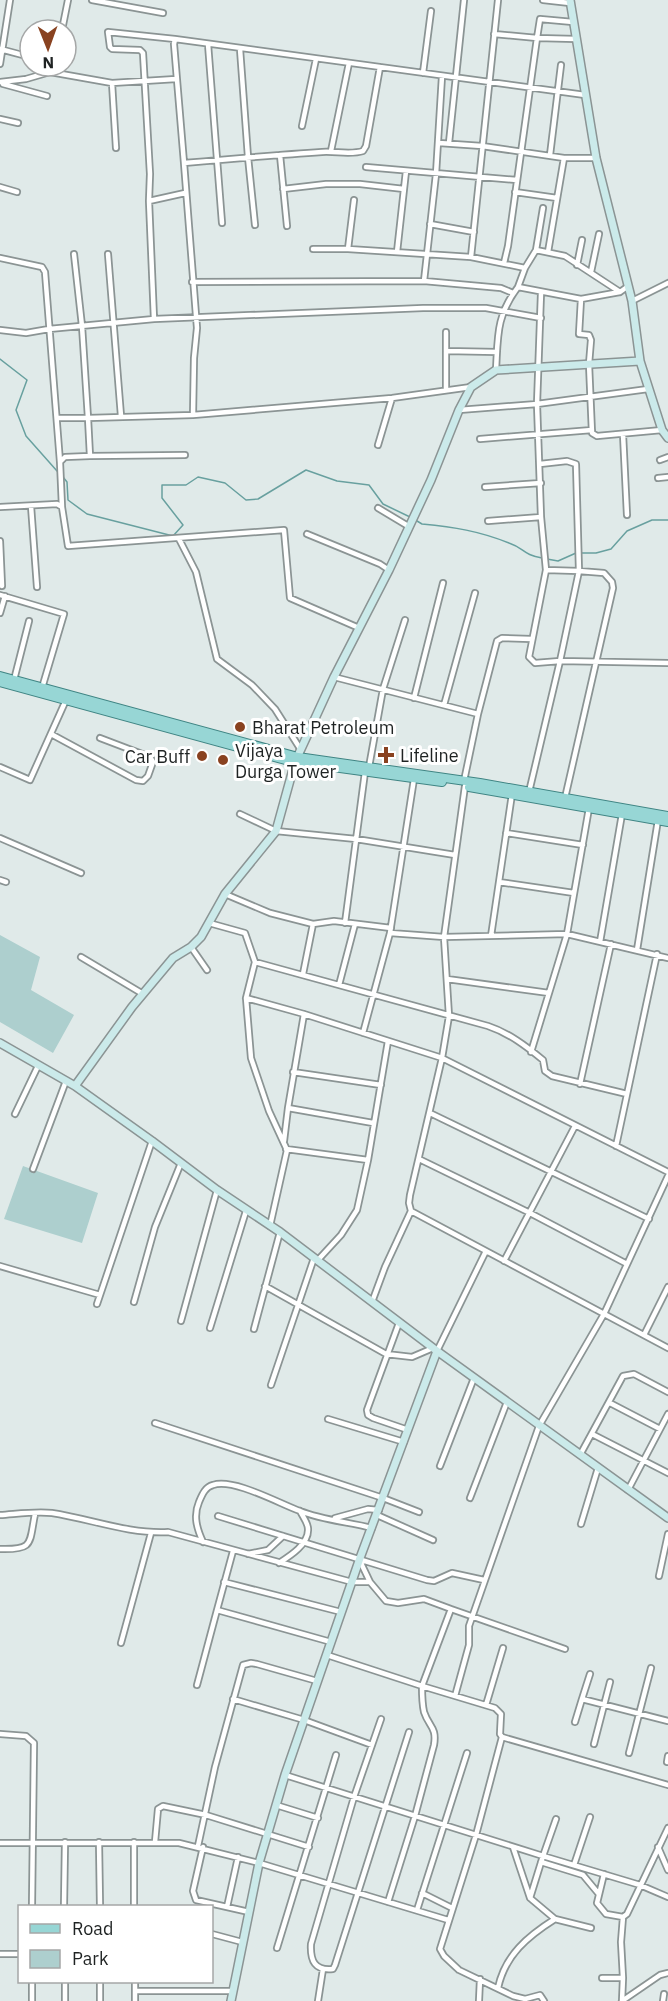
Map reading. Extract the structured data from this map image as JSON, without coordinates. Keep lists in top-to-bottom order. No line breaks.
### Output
{"places":{"other":["Bharat Petroleum","Car Buff","Vijaya Durga Tower"],"health":["Lifeline"]},"legend":["Road","Park"],"north":"bottom"}
